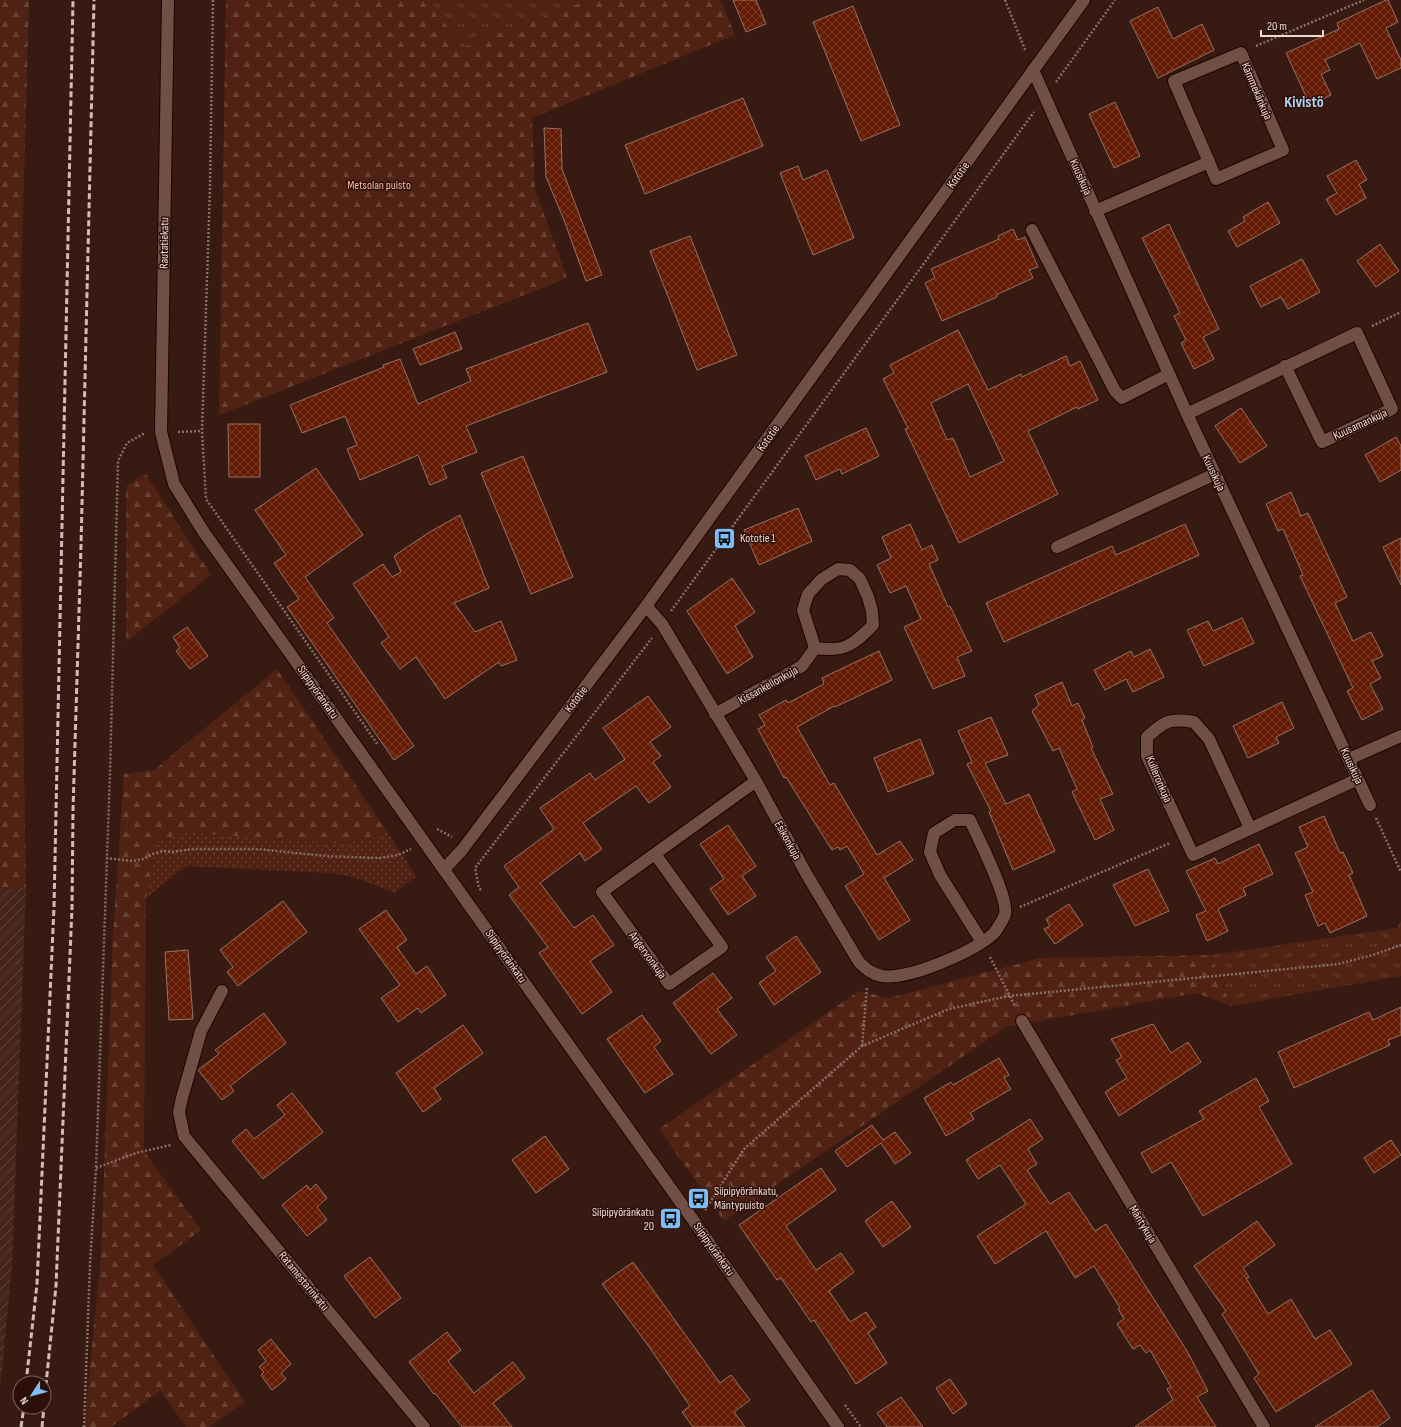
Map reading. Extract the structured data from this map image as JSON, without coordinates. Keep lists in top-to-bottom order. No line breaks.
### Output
{"streets":{"street":["Kämmekänkuja","Kototie","Kuusikuja","Rautatiekatu","Kuusamankuja","Kissankellonkuja","Siipipyöränkatu","Kulleronkuja","Esikonkuja","Angervonkuja","Mäntykuja","Ratamestarinkatu"]},"crossings":[["Kototie","Kuusikuja"],["Kototie","Siipipyöränkatu"],["Kototie","Esikonkuja"],["Kuusikuja","Kulleronkuja"],["Rautatiekatu","Siipipyöränkatu"],["Kissankellonkuja","Esikonkuja"],["Esikonkuja","Angervonkuja"]],"districts":["Kivistö"],"parks":["Metsolan puisto"],"places":{"bus stop":["Kototie 1","Siipipyöränkatu, Mäntypuisto","Siipipyöränkatu 20"]},"scale_bar":"20 m","north":"bottom left"}
